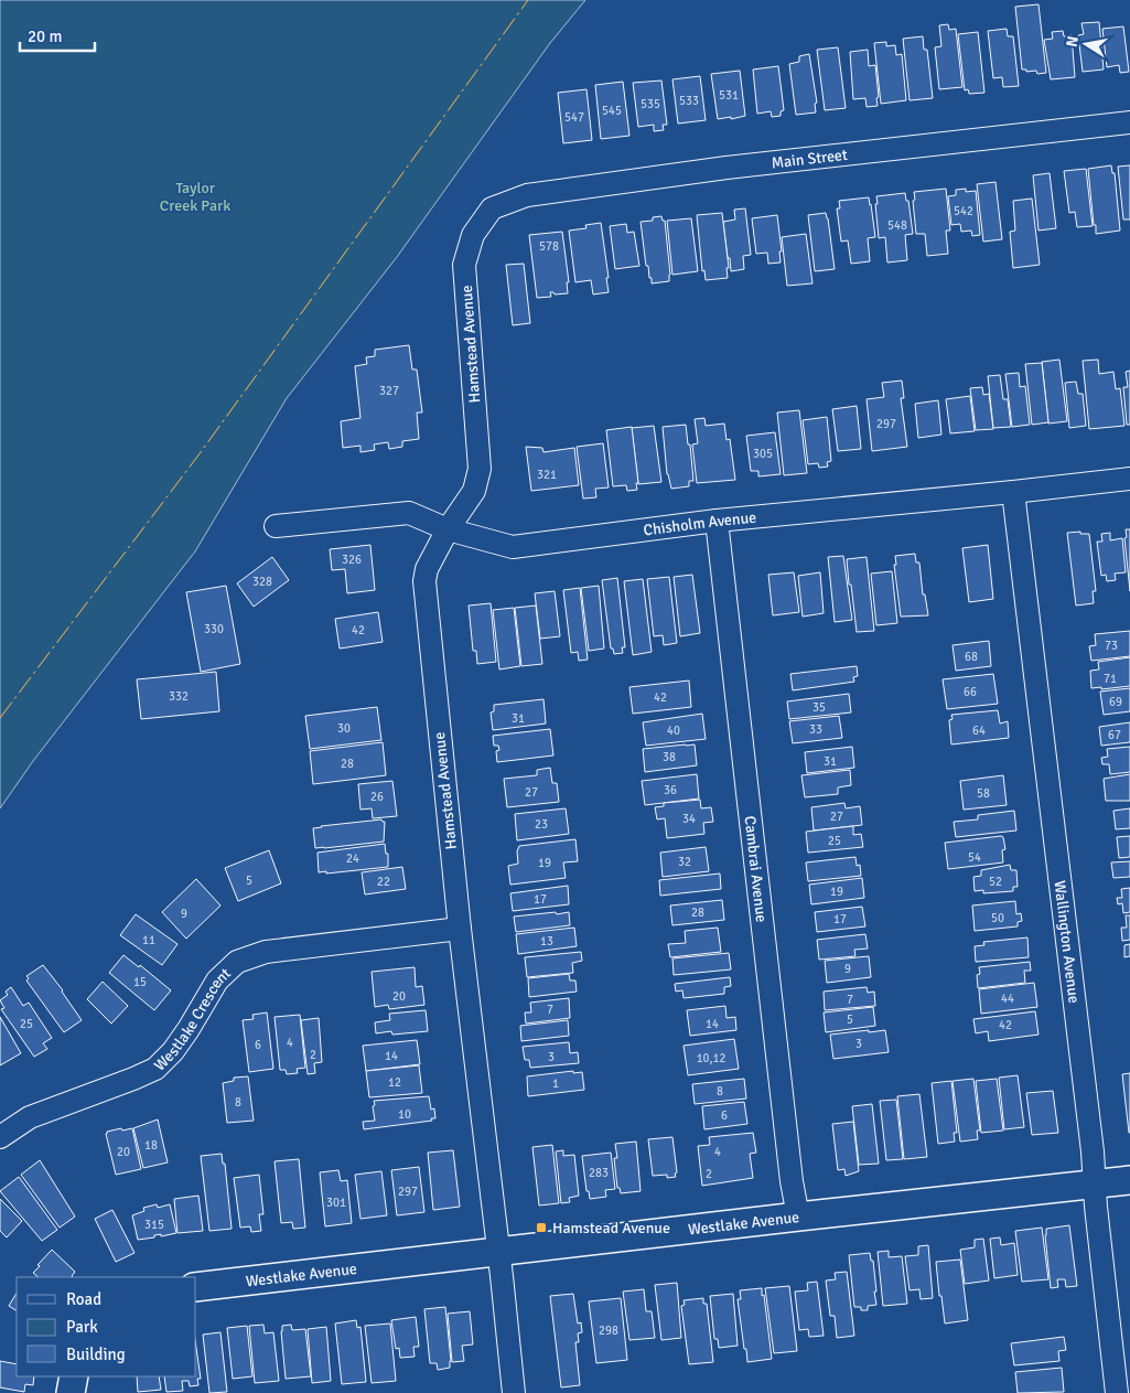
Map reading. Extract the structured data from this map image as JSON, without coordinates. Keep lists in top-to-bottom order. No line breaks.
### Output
{"streets":{"street":["Main Street","Hamstead Avenue","Chisholm Avenue","Cambrai Avenue","Wallington Avenue","Westlake Crescent","Westlake Avenue"]},"crossings":[["Main Street","Hamstead Avenue"],["Hamstead Avenue","Chisholm Avenue"],["Hamstead Avenue","Westlake Crescent"],["Hamstead Avenue","Westlake Avenue"],["Chisholm Avenue","Cambrai Avenue"],["Chisholm Avenue","Wallington Avenue"],["Cambrai Avenue","Westlake Avenue"],["Wallington Avenue","Westlake Avenue"]],"parks":["Taylor Creek Park"],"places":{"transit":["Hamstead Avenue"]},"house_numbers":["531","533","535","545","547","542","548","578","327","297","305","321","326","328","330","42","73","68","71","66","332","42","69","35","31","30","33","40","64","67","38","31","28","36","27","58","26","27","34","23","25","54","24","32","19","5","22","52","19","17","28","9","50","17","11","13","9","15","20","44","7","7","5","25","14","42","4","3","6","2","14","3","10,12","12","1","8","8","10","6","18","20","4","283","2","297","301","315","298"],"legend":["Road","Park","Building"],"scale_bar":"20 m","north":"left"}
